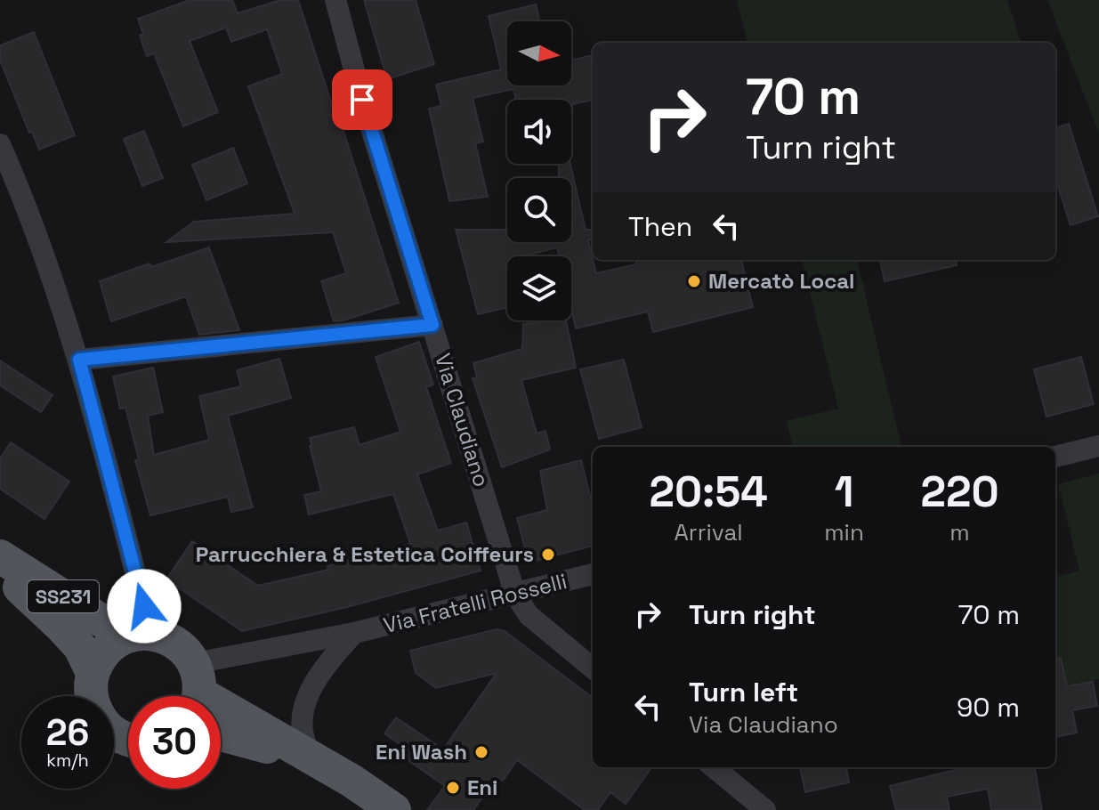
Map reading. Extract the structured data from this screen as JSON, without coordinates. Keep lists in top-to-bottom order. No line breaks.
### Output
{"streets":{"main road":["SS231"],"street":["Via Claudiano","Via Fratelli Rosselli"]},"crossings":[["Via Claudiano","Via Fratelli Rosselli"]],"places":["Mercatò Local","Parrucchiera & Estetica Coiffeurs","Eni Wash","Eni"],"north":"right","page":{"turn":["70 m","Turn right"],"then":"Then","eta":["20:54","Arrival","1","min","220","m"],"list":[{"name":"Turn right","value":"70 m"},{"name":"Turn left","note":"Via Claudiano","value":"90 m"}],"speed":"26 km/h","limit":"30"}}
